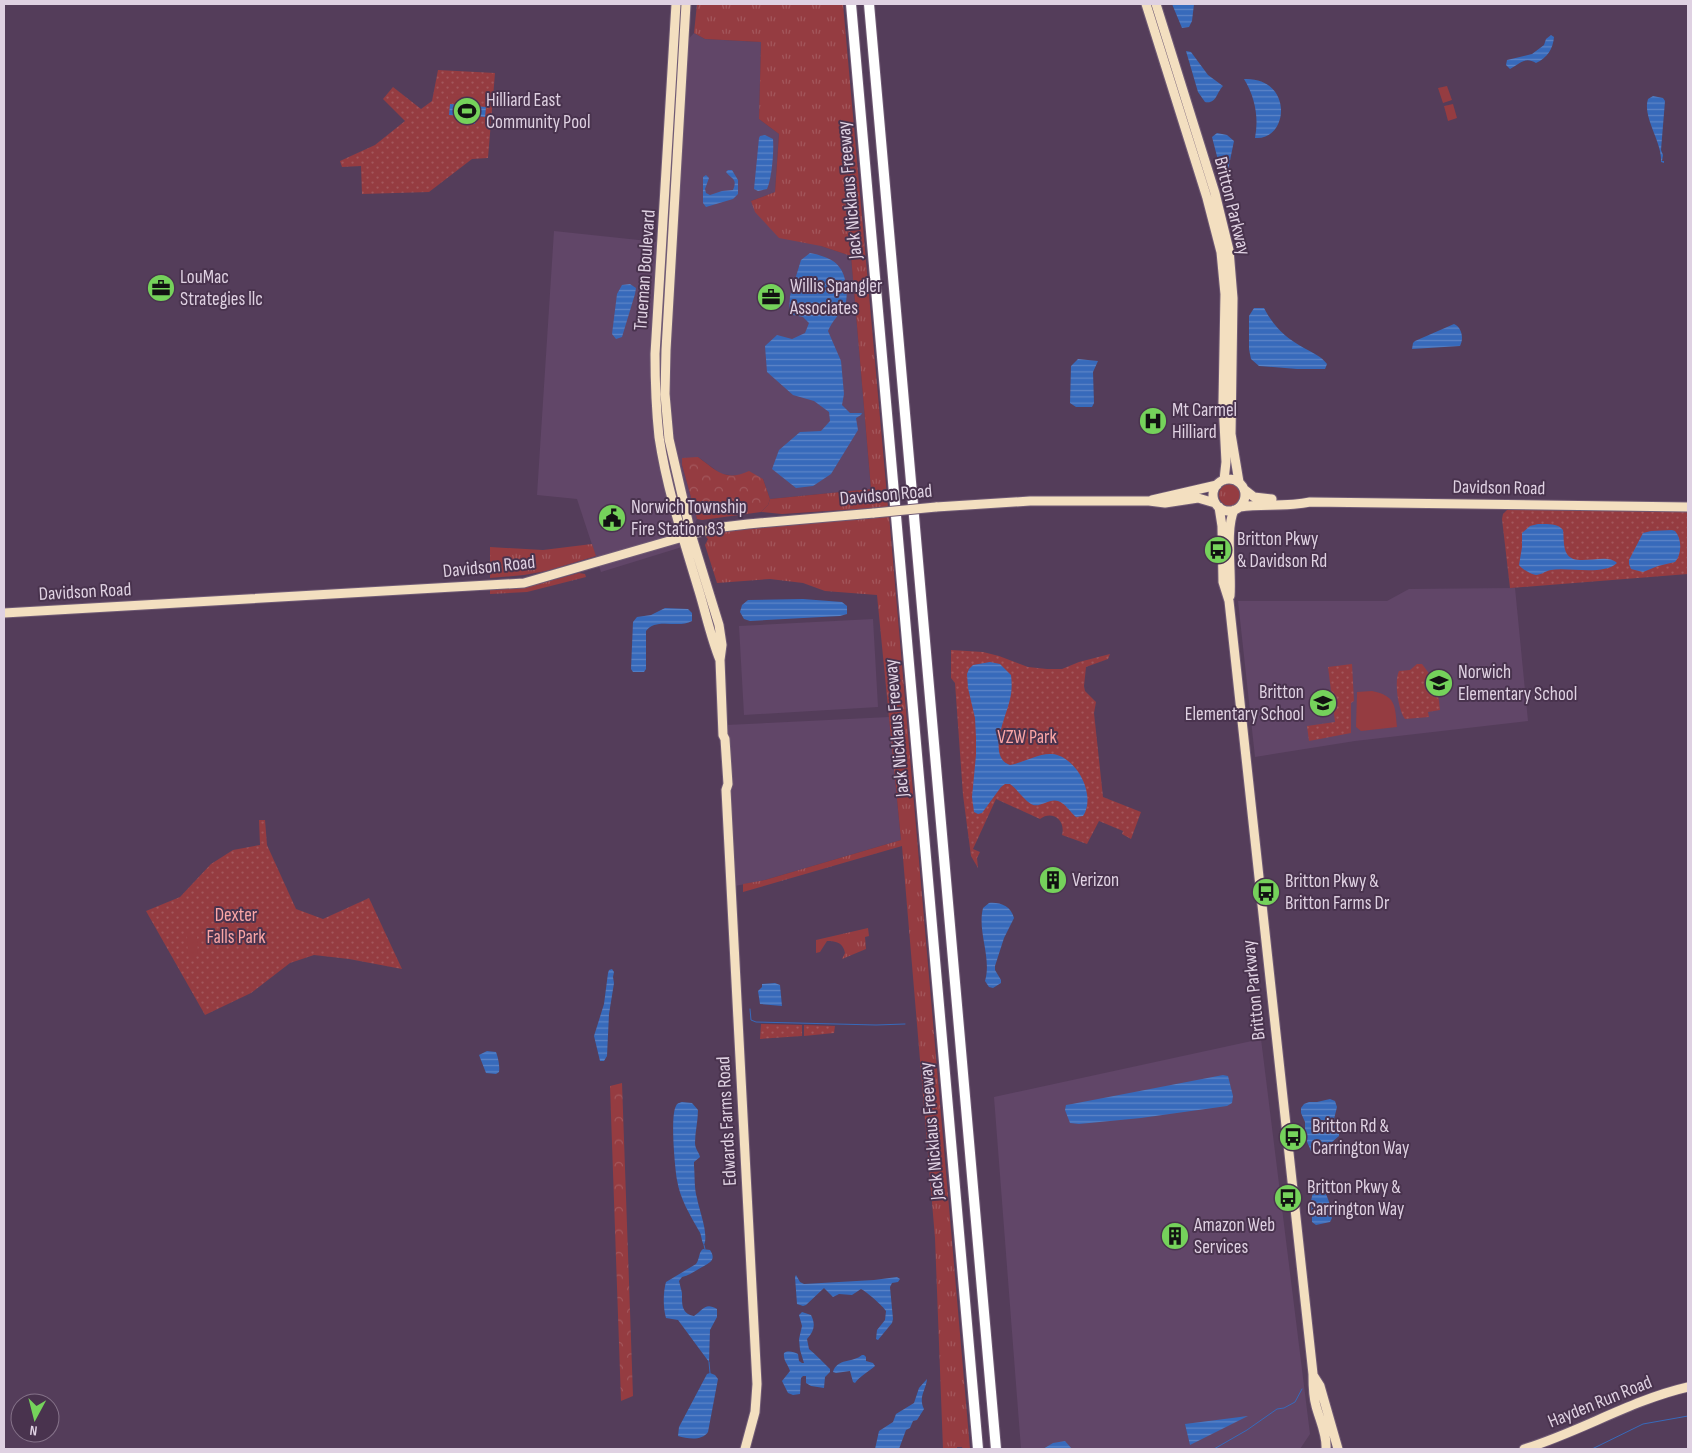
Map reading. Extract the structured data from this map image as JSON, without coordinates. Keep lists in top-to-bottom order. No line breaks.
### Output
{"streets":{"highway":["Jack Nicklaus Freeway"],"main road":["Britton Parkway","Trueman Boulevard","Davidson Road","Edwards Farms Road","Hayden Run Road"]},"crossings":[["Britton Parkway","Davidson Road"],["Trueman Boulevard","Davidson Road"],["Trueman Boulevard","Edwards Farms Road"],["Davidson Road","Edwards Farms Road"]],"parks":["VZW Park","Dexter Falls Park"],"places":{"sports":["Hilliard East Community Pool"],"office":["LouMac Strategies llc","Willis Spangler Associates"],"hospital":["Mt Carmel Hilliard"],"public building":["Norwich Township Fire Station 83"],"bus stop":["Britton Pkwy & Davidson Rd","Britton Pkwy & Britton Farms Dr","Britton Rd & Carrington Way","Britton Pkwy & Carrington Way"],"school or university":["Norwich Elementary School","Britton Elementary School"],"building":["Verizon","Amazon Web Services"]},"north":"bottom"}
